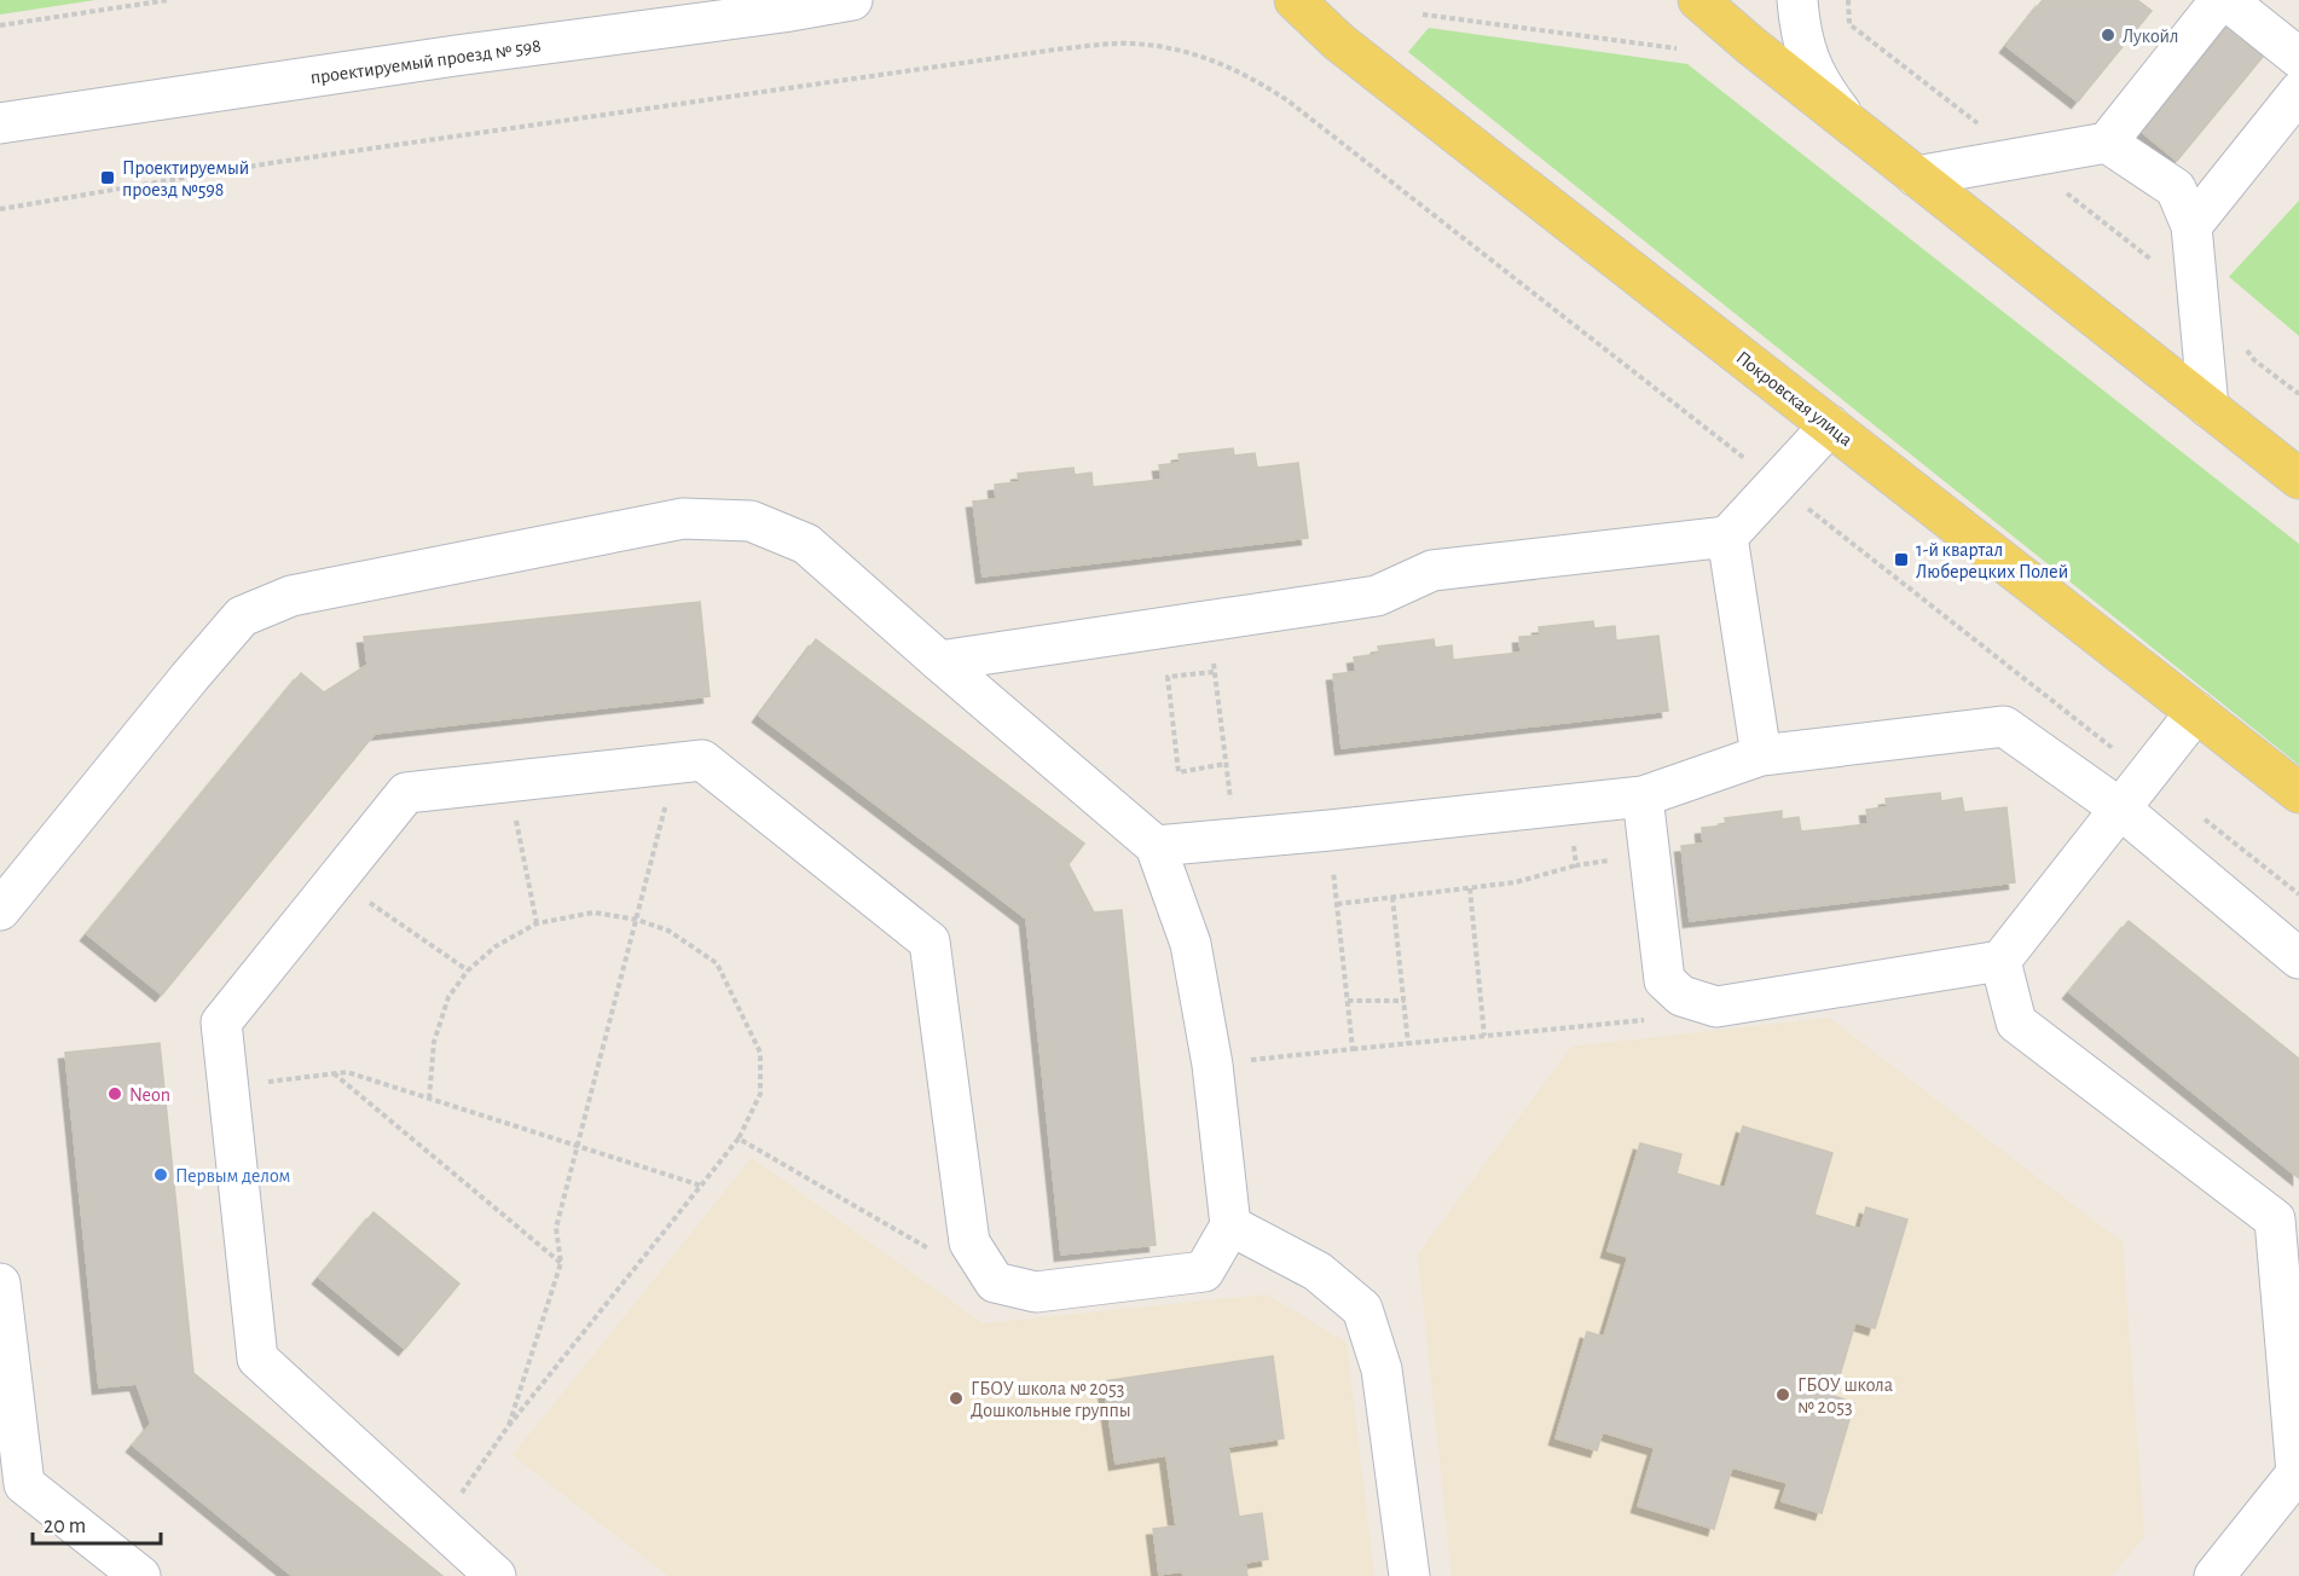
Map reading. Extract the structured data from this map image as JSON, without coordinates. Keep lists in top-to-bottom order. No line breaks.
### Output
{"streets":{"main road":["Покровская улица"],"street":["проектируемый проезд № 598"]},"places":{"other":["Лукойл","Neon","Первым делом","ГБОУ школа № 2053","ГБОУ школа № 2053 Дошкольные группы"],"transit":["Проектируемый проезд №598","1-й квартал Люберецких Полей"]},"scale_bar":"20 m"}
